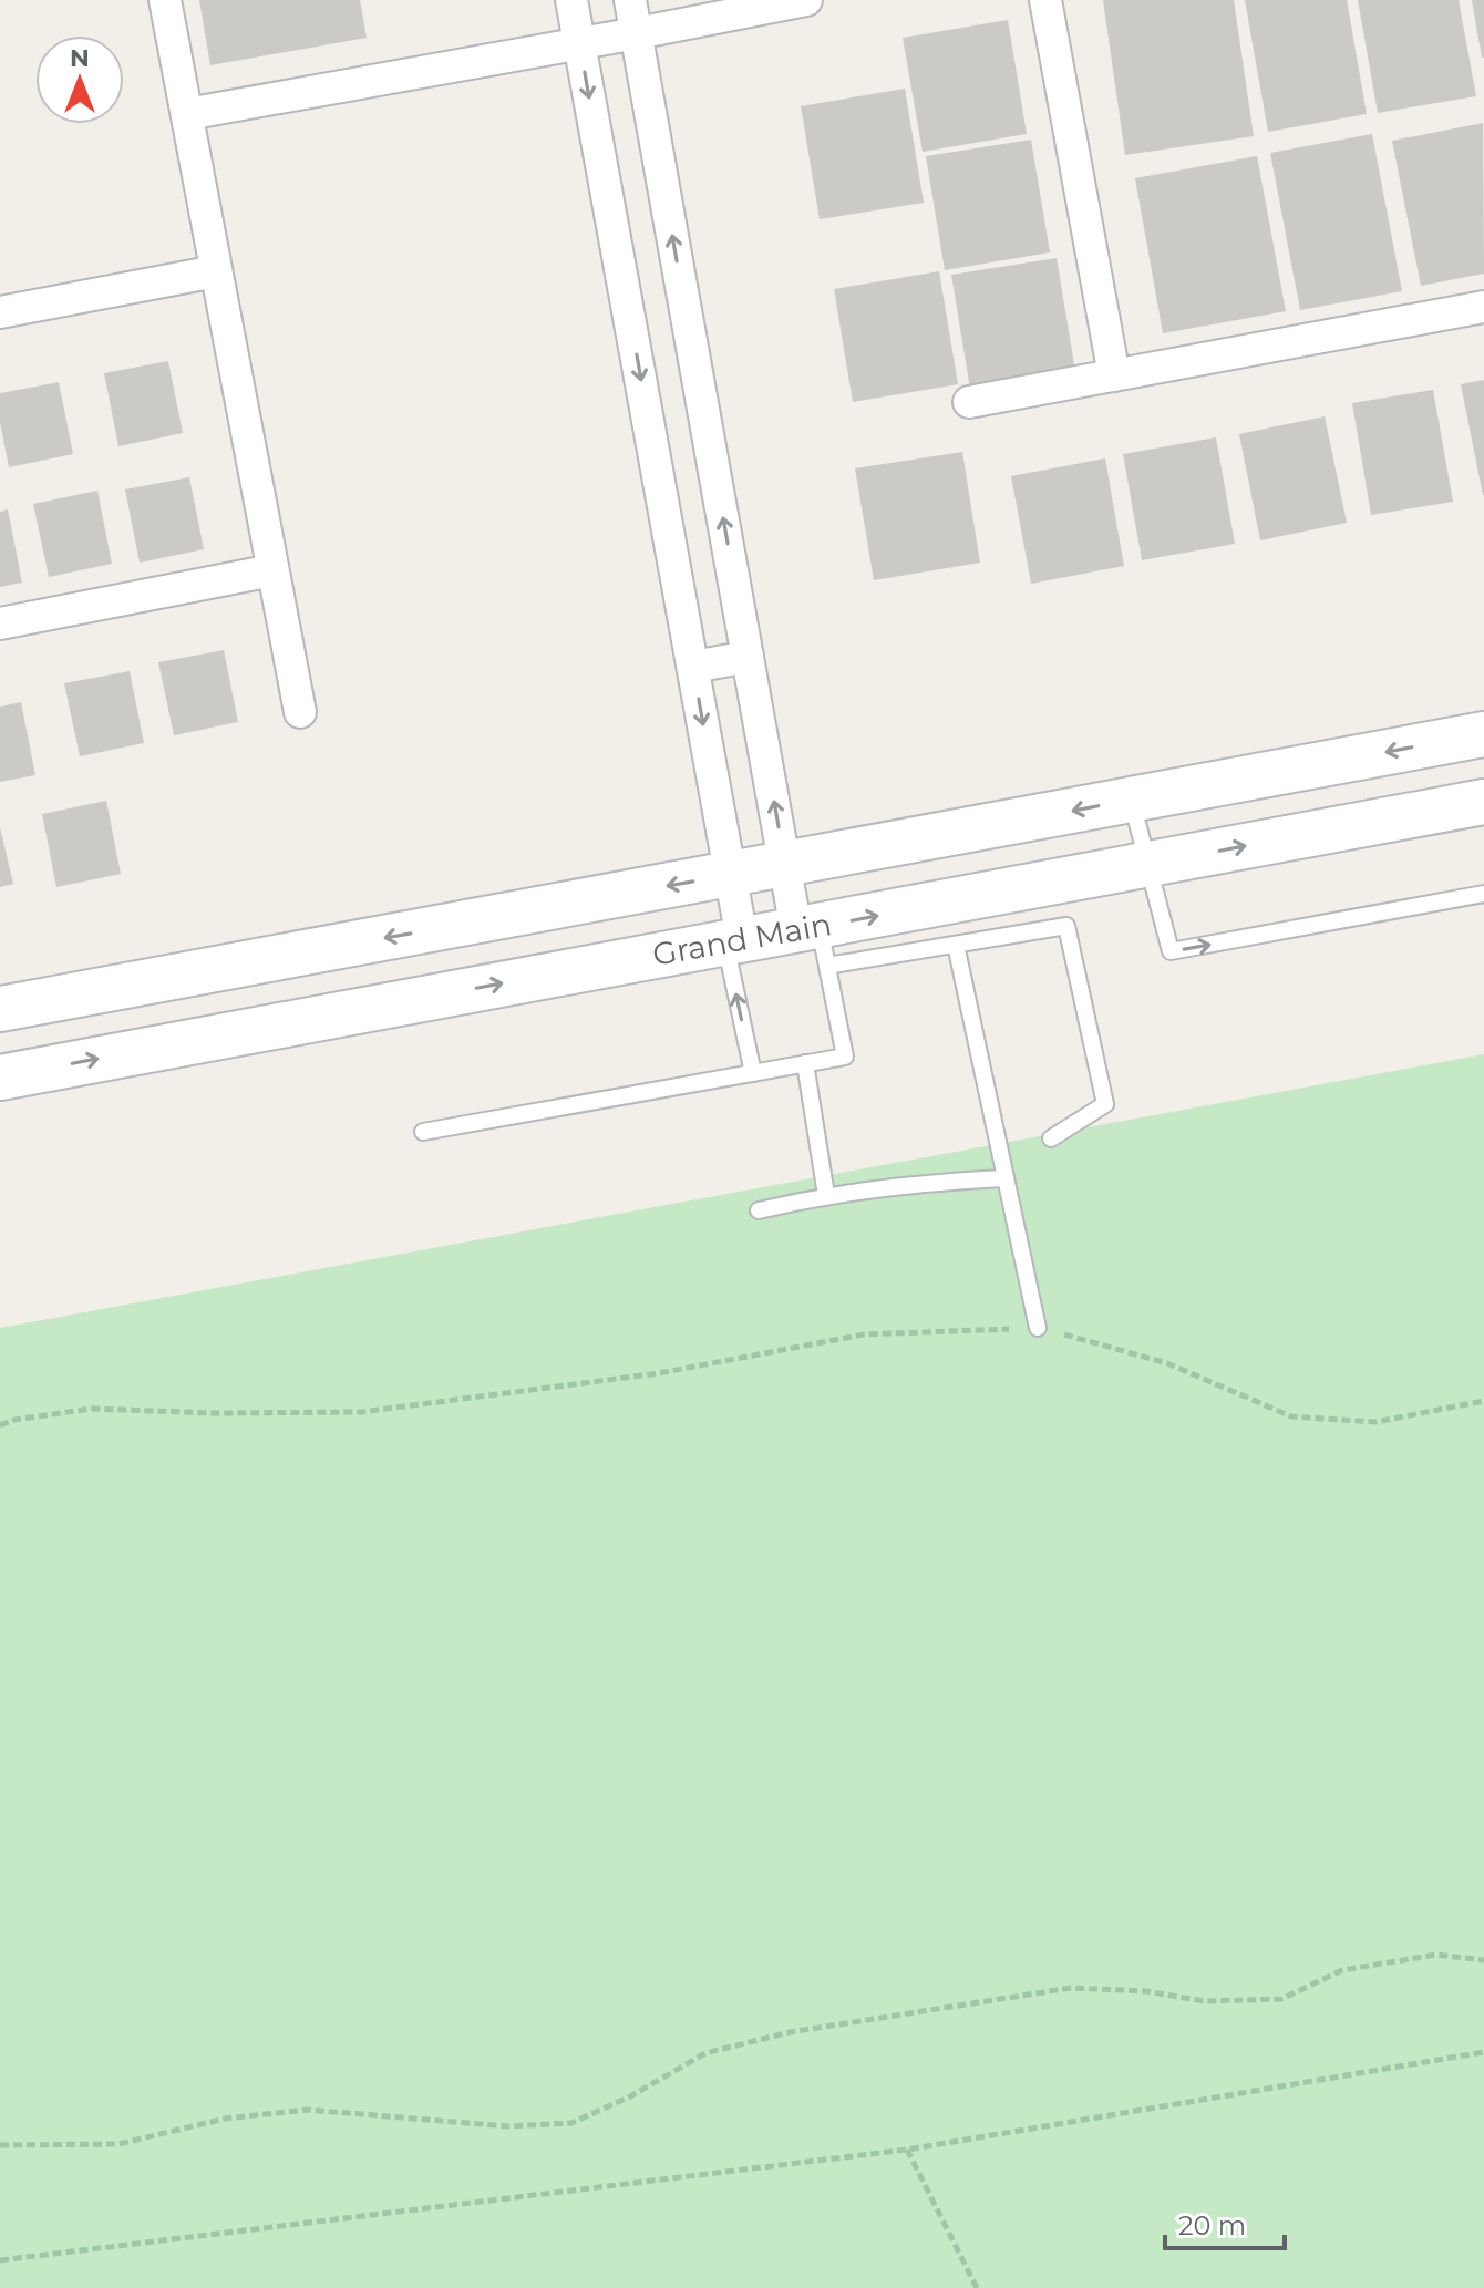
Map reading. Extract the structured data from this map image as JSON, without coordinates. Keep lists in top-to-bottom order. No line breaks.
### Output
{"streets":{"street":["Grand Main"]},"scale_bar":"20 m","north":"top"}
